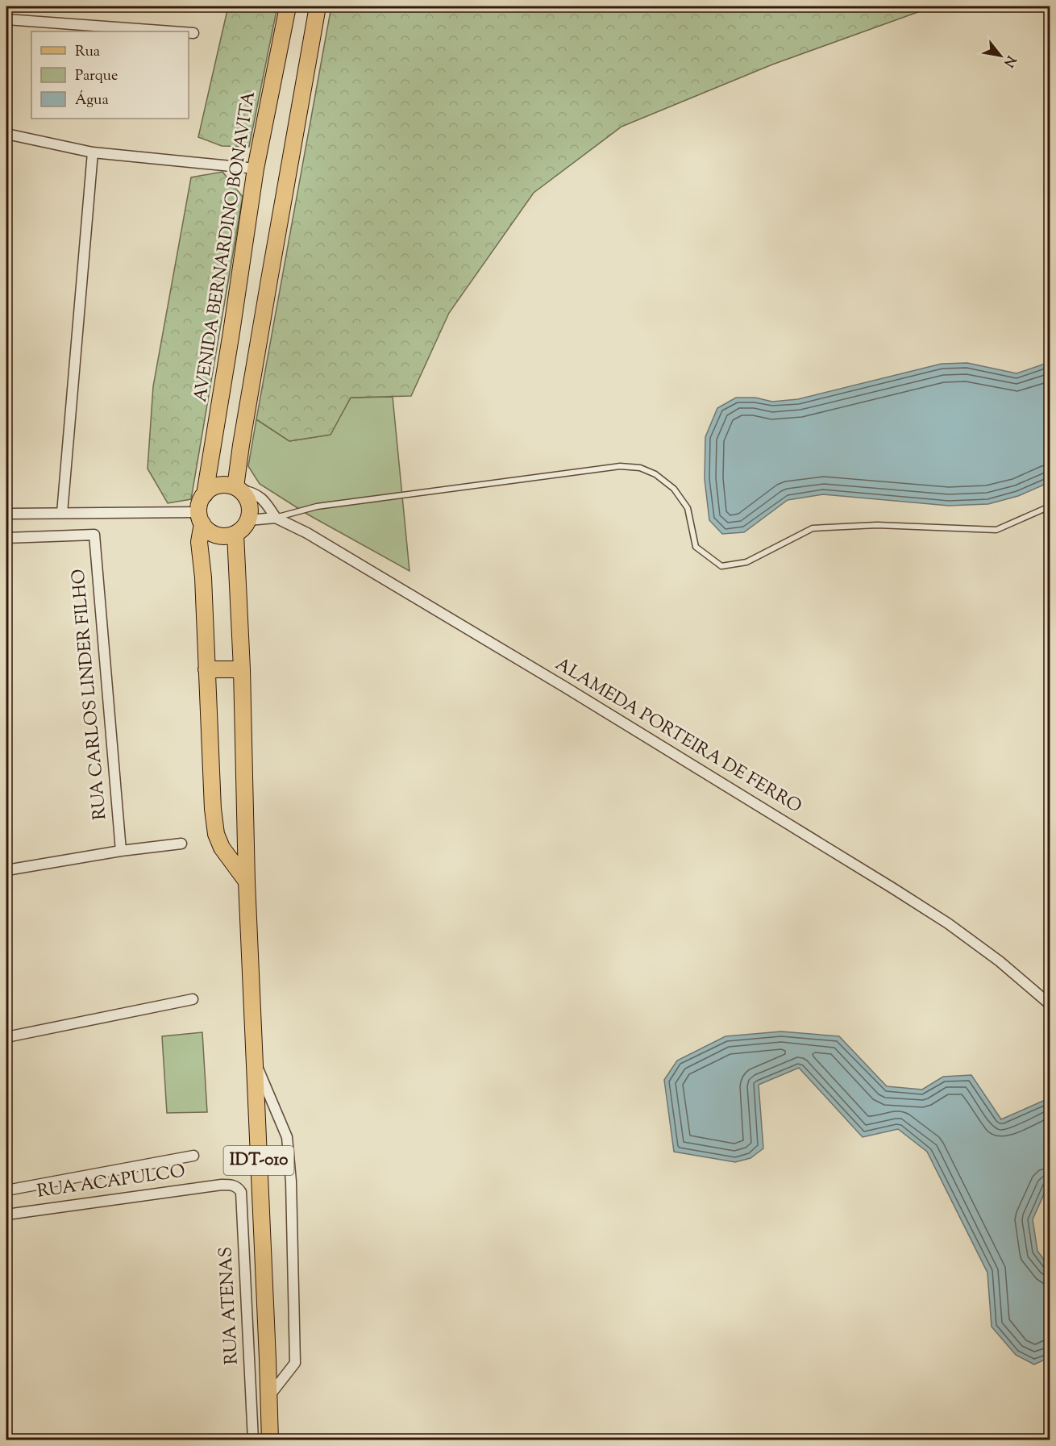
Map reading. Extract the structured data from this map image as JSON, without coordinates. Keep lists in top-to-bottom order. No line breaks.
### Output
{"streets":{"main road":["AVENIDA BERNARDINO BONAVITA","IDT-010"],"street":["RUA CARLOS LINDER FILHO","ALAMEDA PORTEIRA DE FERRO","RUA ACAPULCO","RUA ATENAS"]},"crossings":[["AVENIDA BERNARDINO BONAVITA","ALAMEDA PORTEIRA DE FERRO"],["AVENIDA BERNARDINO BONAVITA","IDT-010"],["RUA ACAPULCO","RUA ATENAS"]],"legend":["Rua","Parque","Água"],"north":"bottom right"}
